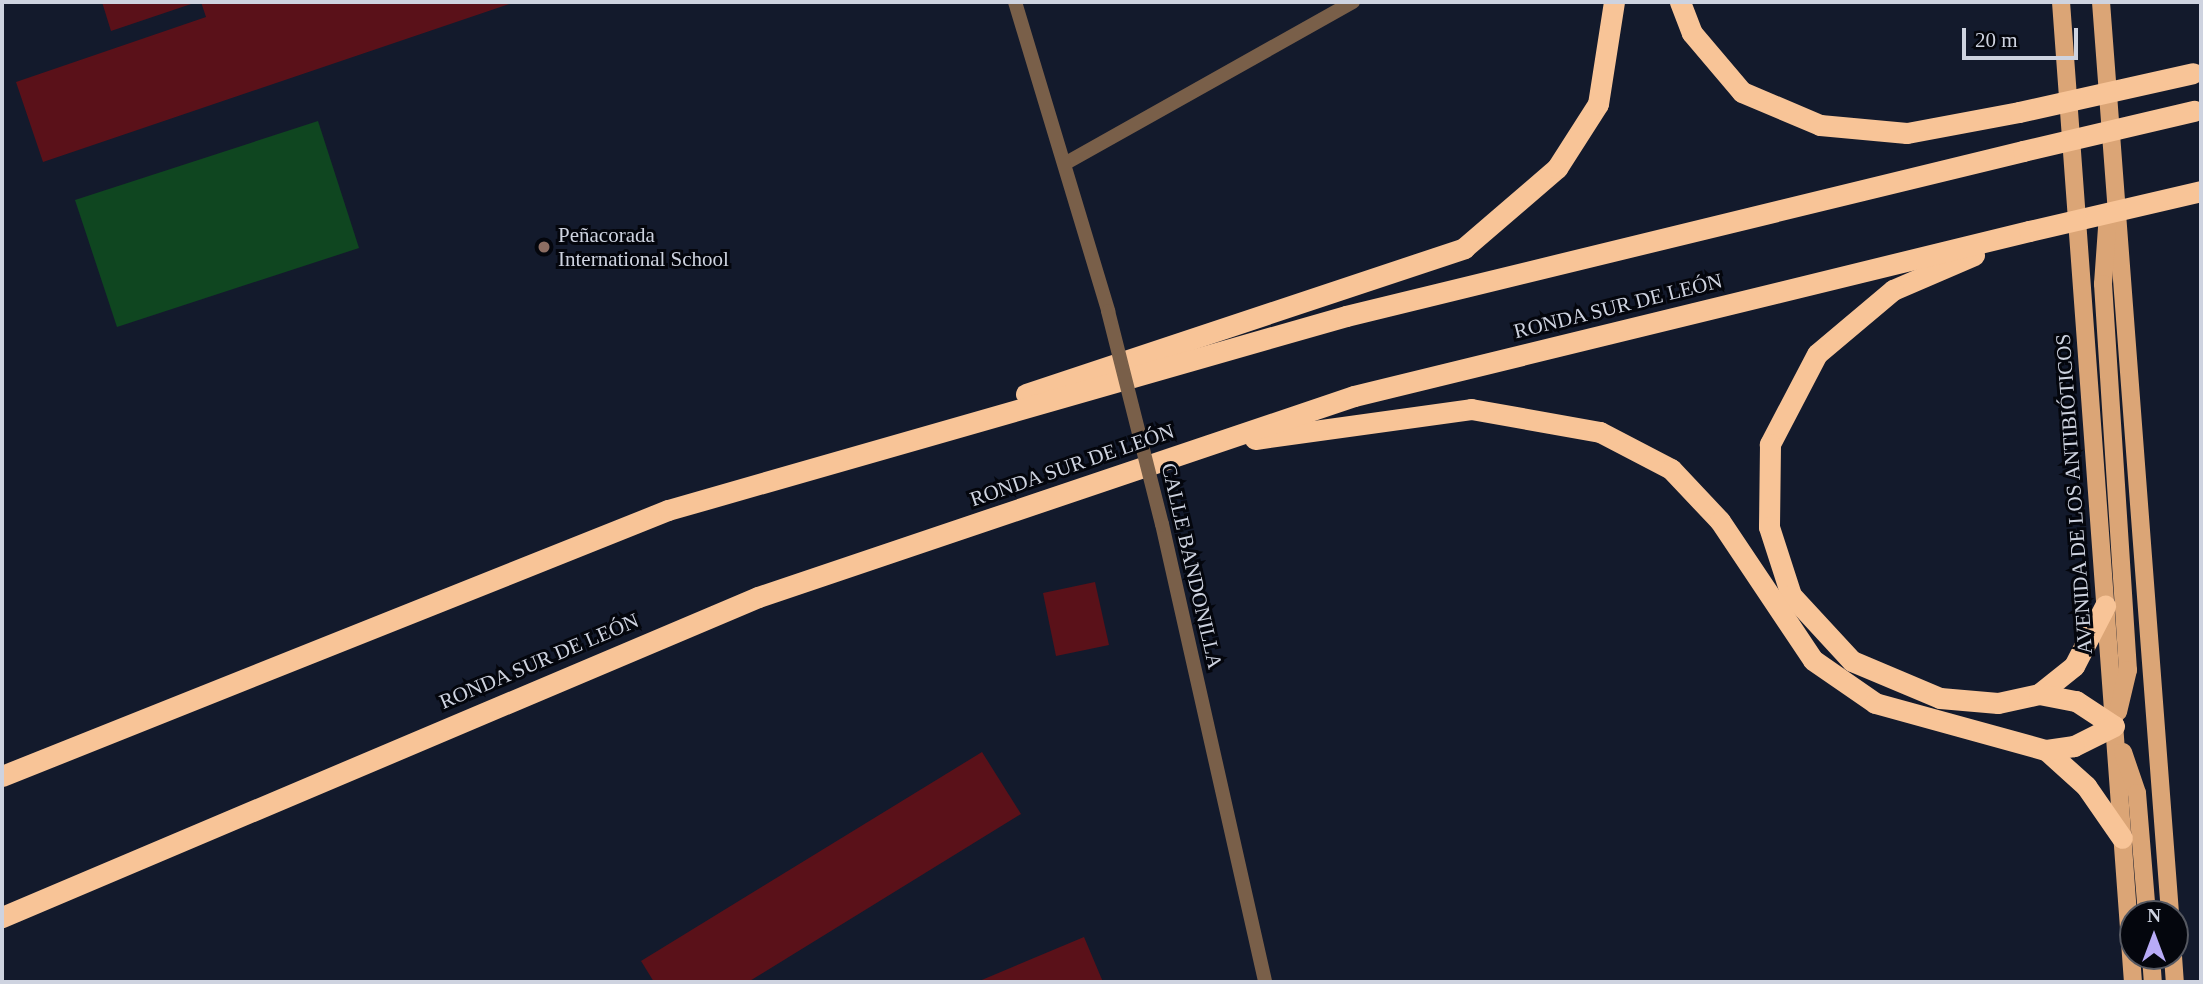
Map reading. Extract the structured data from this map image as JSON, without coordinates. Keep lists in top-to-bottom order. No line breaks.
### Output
{"streets":{"highway":["RONDA SUR DE LEÓN"],"main road":["AVENIDA DE LOS ANTIBIÓTICOS"],"street":["CALLE BANDONILLA"]},"places":["Peñacorada International School"],"scale_bar":"20 m","north":"top"}
